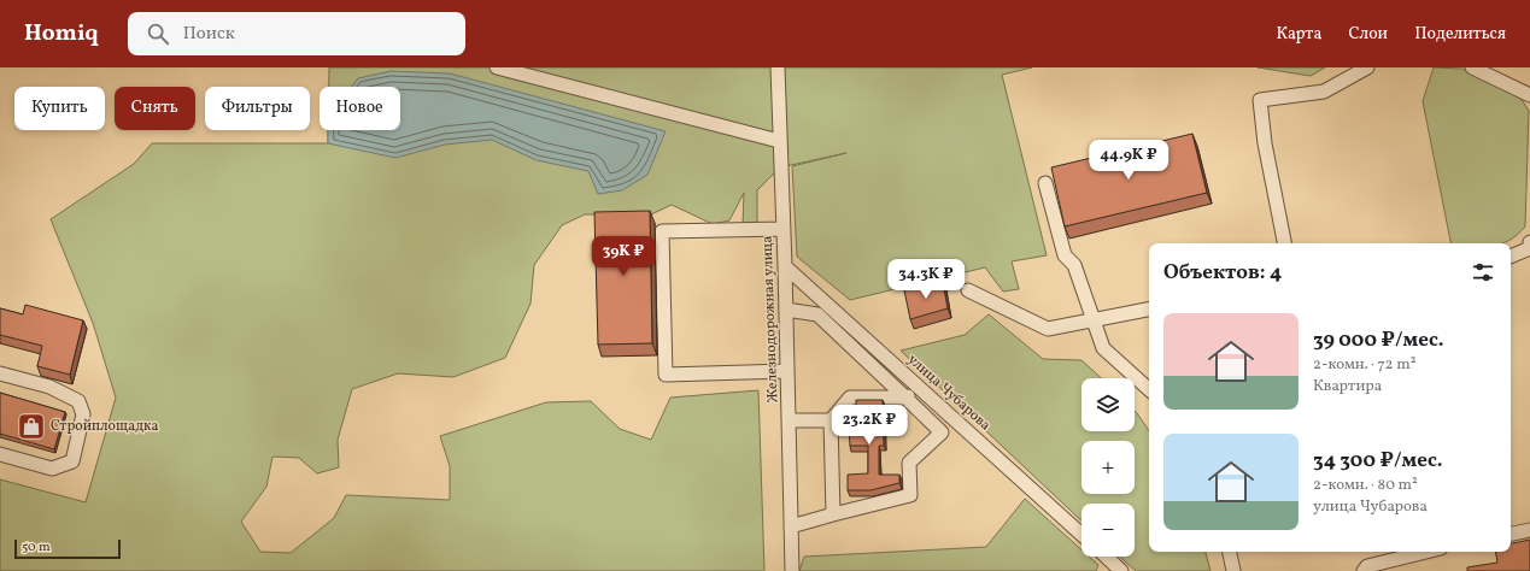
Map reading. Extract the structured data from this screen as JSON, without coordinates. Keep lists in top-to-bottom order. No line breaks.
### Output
{"streets":{"street":["Железнодорожная улица","улица Чубарова"]},"crossings":[["Железнодорожная улица","улица Чубарова"]],"places":{"shop":["Стройплощадка"]},"scale_bar":"50 m","page":{"header":"Homiq","search":"Поиск","nav":["Карта","Слои","Поделиться"],"chip":["Купить","Снять","Фильтры","Новое"],"price":["44.9K ₽","39K ₽","34.3K ₽","23.2K ₽"],"heading":"Объектов: 4","list":[{"name":"39 000 ₽/мес.","note":"2-комн. · 72 m² · Квартира"},{"name":"34 300 ₽/мес.","note":"2-комн. · 80 m² · улица Чубарова"}],"map_buttons":["+","−"],"scale":"50 m"}}
